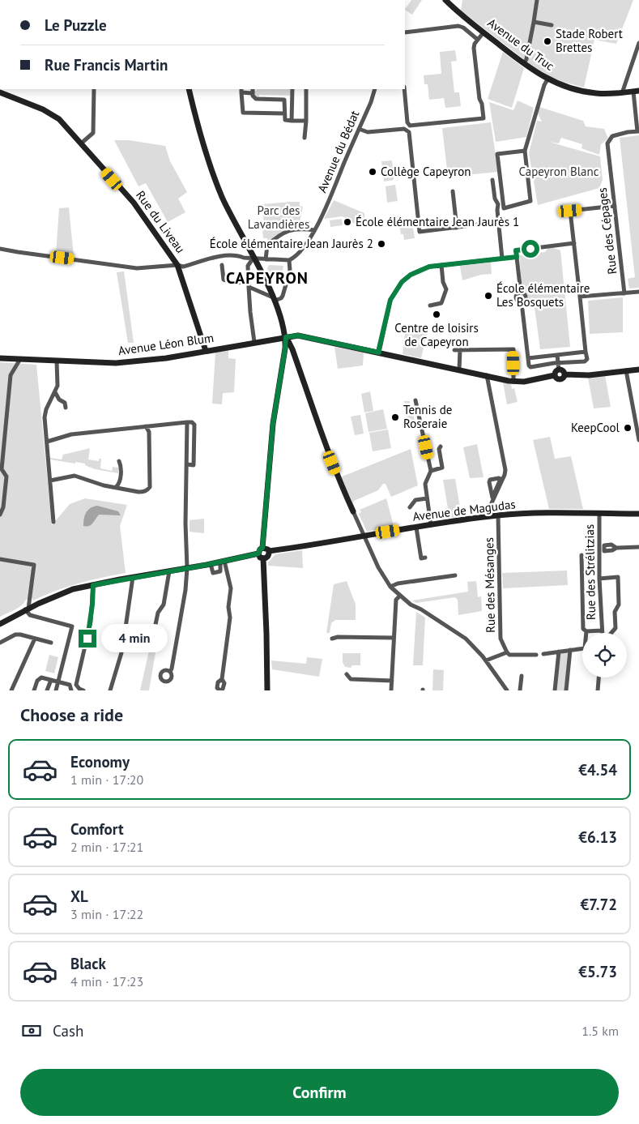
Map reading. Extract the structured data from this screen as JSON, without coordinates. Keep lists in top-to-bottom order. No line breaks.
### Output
{"streets":{"street":["Avenue du Truc","Avenue du Bédat","Rue du Liveau","Rue des Cépages","Avenue Léon Blum","Avenue de Magudas","Rue des Strélitzias","Rue des Mésanges"]},"crossings":[["Avenue du Truc","Rue des Cépages"],["Rue du Liveau","Avenue Léon Blum"],["Avenue de Magudas","Rue des Strélitzias"],["Avenue de Magudas","Rue des Mésanges"]],"districts":["CAPEYRON"],"parks":["Capeyron Blanc","Parc des Lavandières"],"places":["Stade Robert Brettes","Collège Capeyron","École élémentaire Jean Jaurès 1","École élémentaire Jean Jaurès 2","École élémentaire Les Bosquets","Centre de loisirs de Capeyron","Tennis de Roseraie","KeepCool"],"page":{"banner":["Le Puzzle","Rue Francis Martin"],"bubble":"4 min","heading":"Choose a ride","list":[{"name":"Economy","note":"1 min · 17:20","value":"€4.54"},{"name":"Comfort","note":"2 min · 17:21","value":"€6.13"},{"name":"XL","note":"3 min · 17:22","value":"€7.72"},{"name":"Black","note":"4 min · 17:23","value":"€5.73"}],"pay":["Cash","1.5 km"],"buttons":"Confirm"}}
